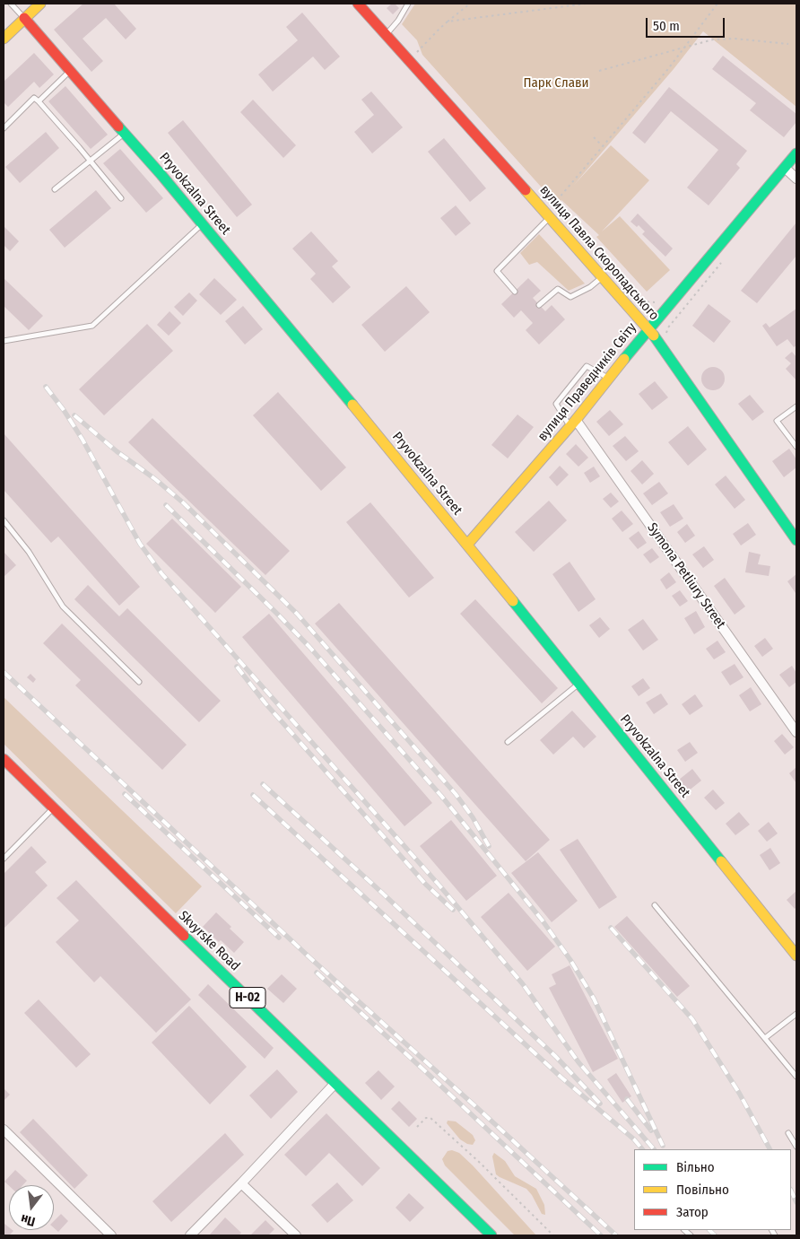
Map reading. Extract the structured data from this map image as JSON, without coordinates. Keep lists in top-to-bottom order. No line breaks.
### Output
{"streets":{"street":["Pryvokzalna Street","вулиця Павла Скоропадського","вулиця Праведників Світу","Symona Petliury Street","Skvyrske Road","Н-02"]},"crossings":[["Pryvokzalna Street","вулиця Праведників Світу"],["вулиця Павла Скоропадського","вулиця Праведників Світу"],["вулиця Праведників Світу","Symona Petliury Street"]],"parks":["Парк Слави"],"legend":["Вільно","Повільно","Затор"],"scale_bar":"50 m","north":"bottom"}
